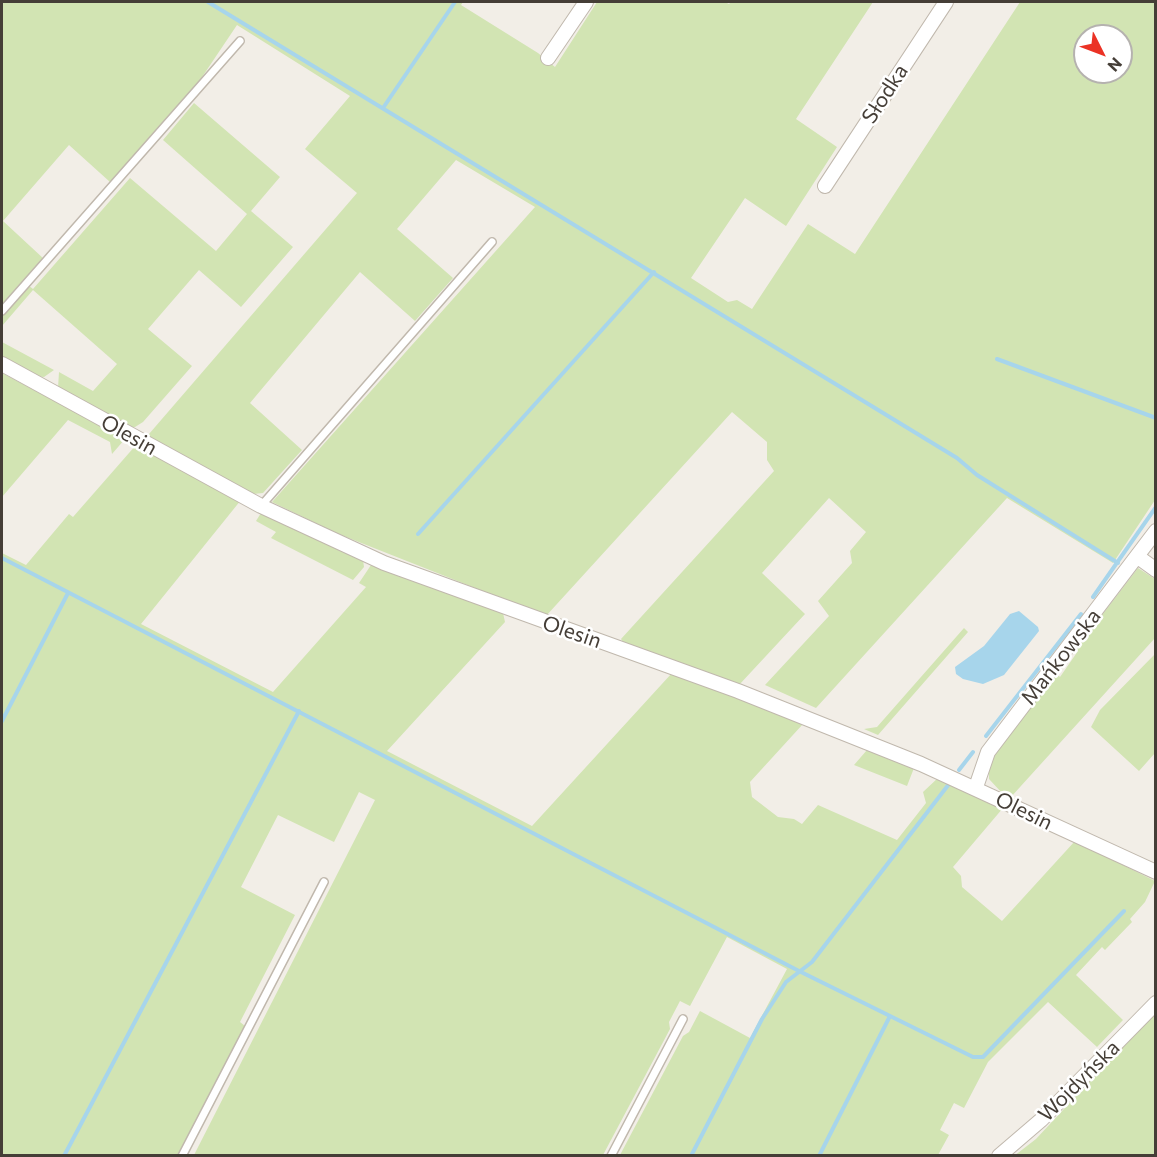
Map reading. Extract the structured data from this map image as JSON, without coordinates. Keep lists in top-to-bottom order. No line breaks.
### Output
{"streets":{"street":["Słodka","Olesin","Mańkowska","Wojdyńska"]},"crossings":[["Olesin","Mańkowska"]],"north":"bottom right"}
